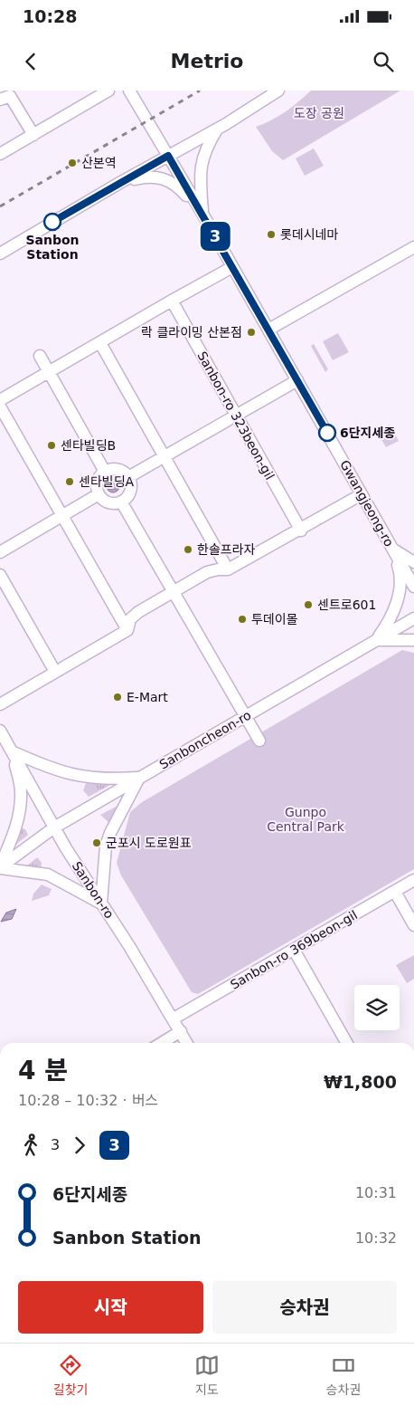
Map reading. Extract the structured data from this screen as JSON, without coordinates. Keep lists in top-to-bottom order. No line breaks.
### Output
{"streets":{"street":["Sanbon-ro 323beon-gil","Gwangjeong-ro","Sanboncheon-ro","Sanbon-ro","Sanbon-ro 369beon-gil"]},"crossings":[["Sanboncheon-ro","Sanbon-ro"],["Sanbon-ro","Sanbon-ro 369beon-gil"]],"parks":["도장 공원","Gunpo Central Park"],"places":["산본역","Sanbon Station","롯데시네마","락 클라이밍 산본점","6단지세종","센타빌딩B","센타빌딩A","한솔프라자","센트로601","투데이몰","E-Mart","군포시 도로원표"],"lines":["bus line 3"],"page":{"status":"10:28","header":"Metrio","on_map":"3","heading":["4 분","10:28 – 10:32 · 버스","₩1,800"],"legs":["3","3"],"list":[{"name":"6단지세종","value":"10:31"},{"name":"Sanbon Station","value":"10:32"}],"buttons":["시작","승차권"],"tabs":["길찾기","지도","승차권"]}}
